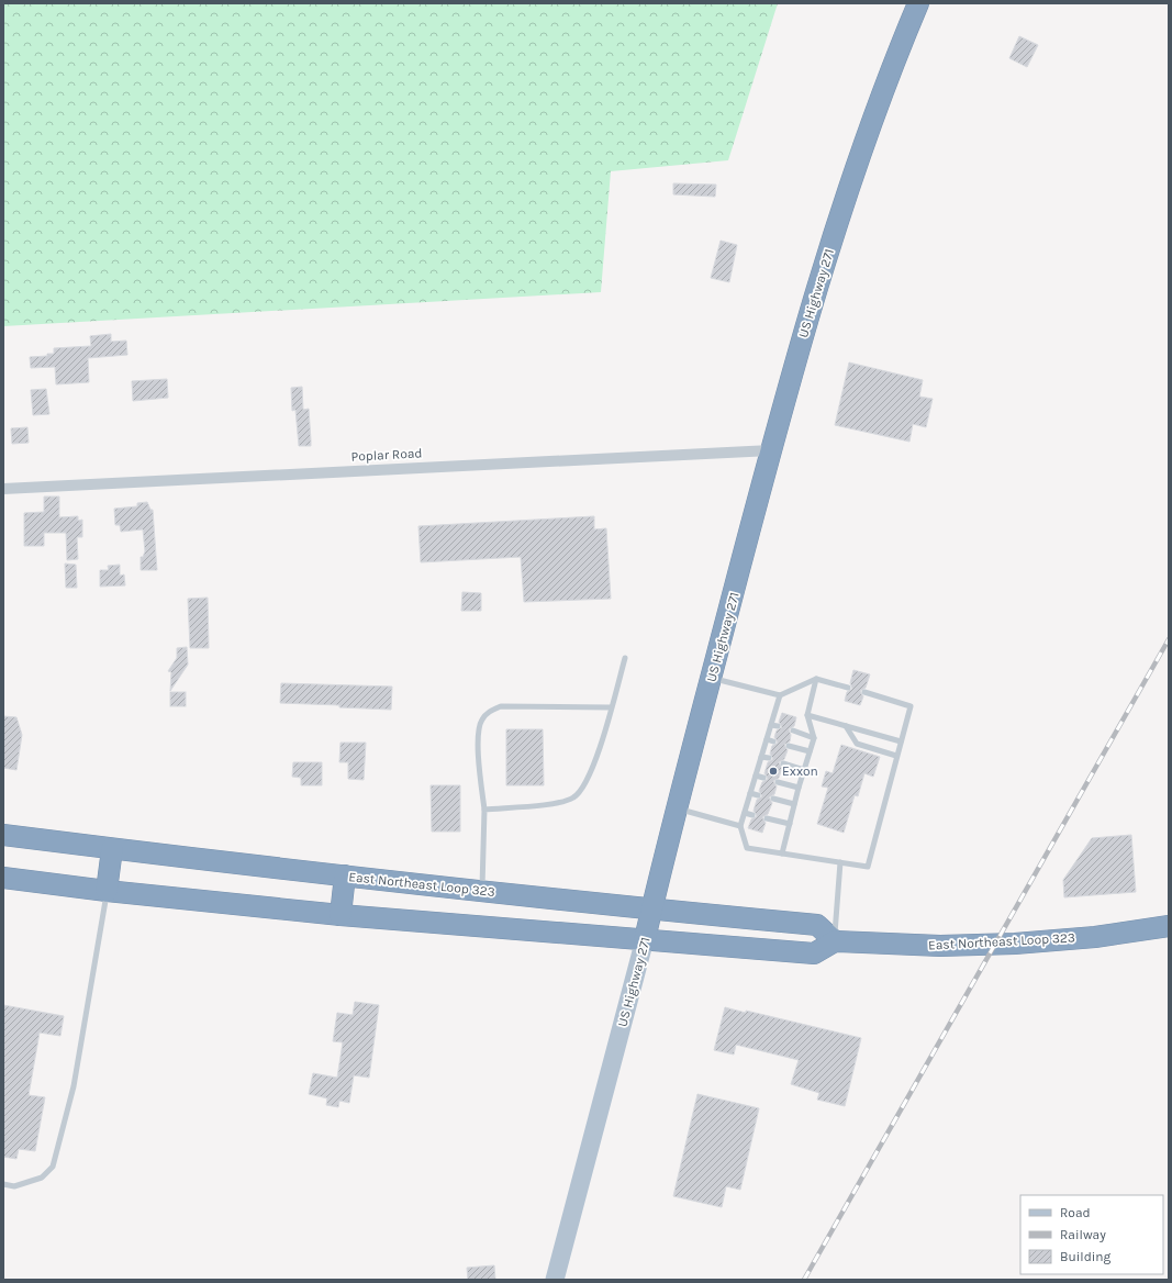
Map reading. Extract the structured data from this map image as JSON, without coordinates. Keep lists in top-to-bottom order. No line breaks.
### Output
{"streets":{"highway":["US Highway 271","East Northeast Loop 323"],"street":["Poplar Road"]},"crossings":[["US Highway 271","Poplar Road"],["US Highway 271","East Northeast Loop 323"]],"places":["Exxon"],"legend":["Road","Railway","Building"]}
